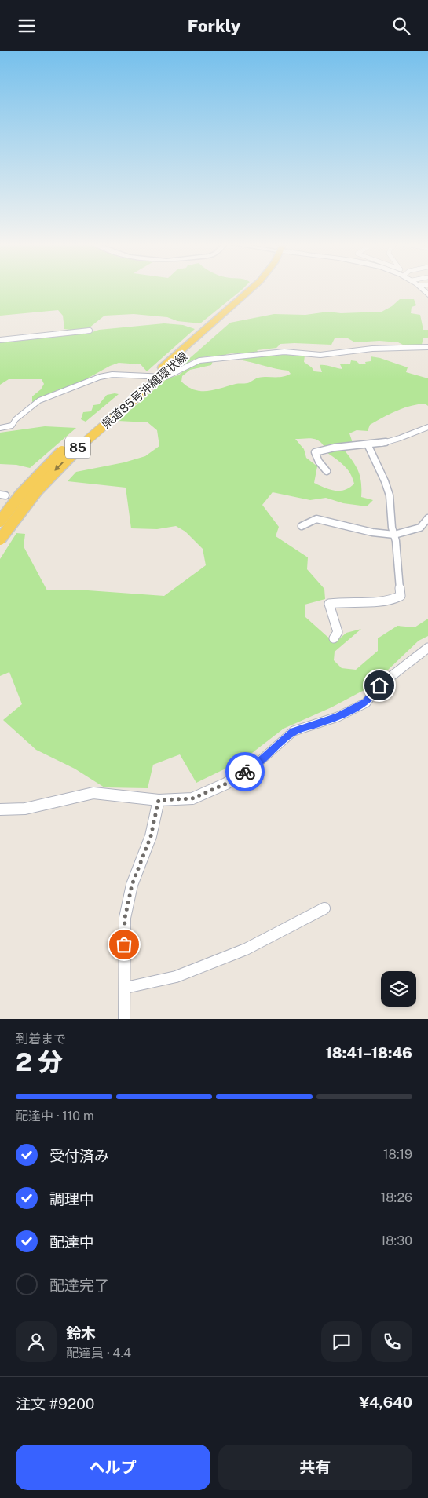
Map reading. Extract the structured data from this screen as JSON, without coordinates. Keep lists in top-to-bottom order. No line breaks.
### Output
{"streets":{"main road":["県道85号沖縄環状線","85"]},"page":{"header":"Forkly","heading":["2 分","到着まで","18:41–18:46"],"panel":["鈴木","配達員 · 4.4","注文 #9200","¥4,640"],"bar":"配達中 · 110 m","list":[["受付済み","18:19"],["調理中","18:26"],["配達中","18:30"],"配達完了"],"buttons":["ヘルプ","共有"]}}
